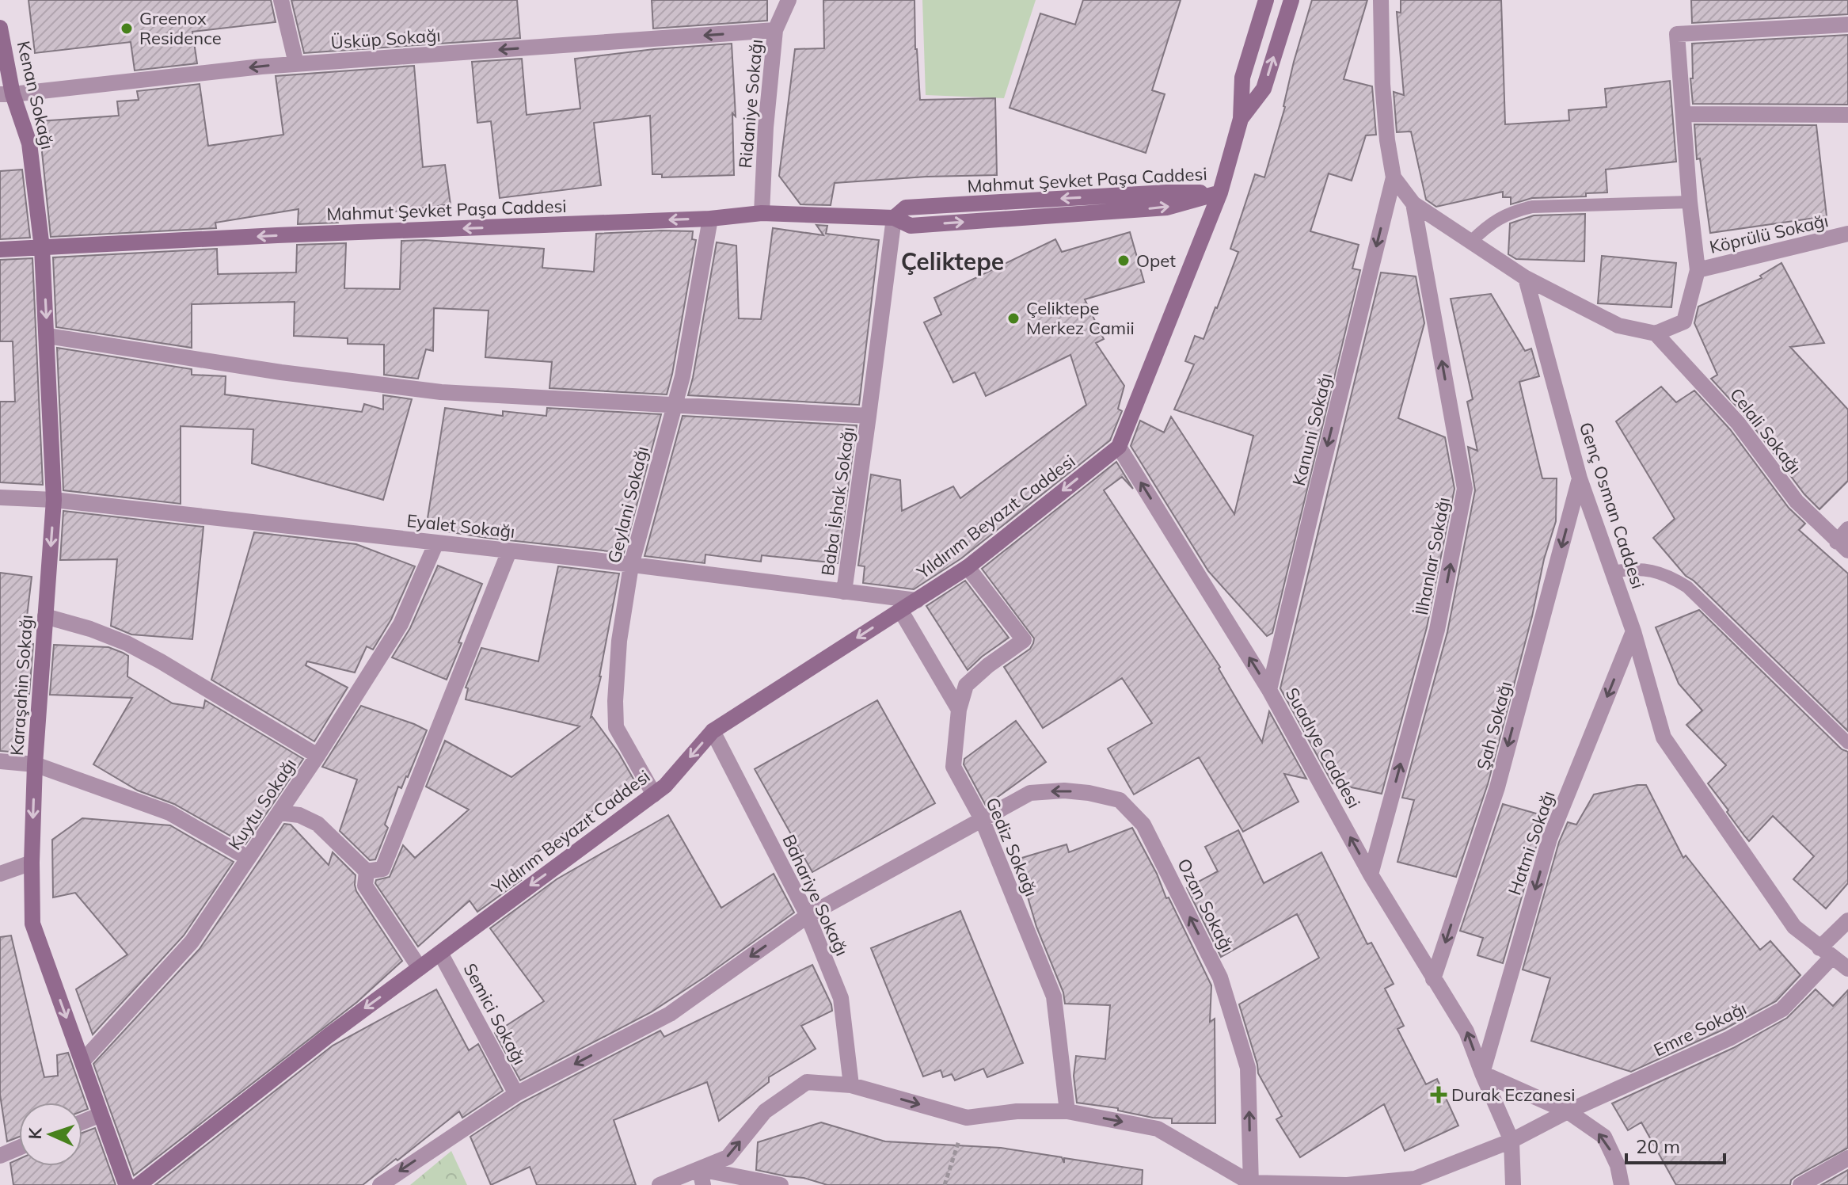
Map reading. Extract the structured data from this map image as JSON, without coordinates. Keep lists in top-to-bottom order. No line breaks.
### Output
{"streets":{"street":["Üsküp Sokağı","Kenan Sokağı","Ridaniye Sokağı","Mahmut Şevket Paşa Caddesi","Köprülü Sokağı","Kanuni Sokağı","Celali Sokağı","Baba İshak Sokağı","Geylani Sokağı","Genç Osman Caddesi","Yıldırım Beyazıt Caddesi","Eyalet Sokağı","İlhanlar Sokağı","Karaşahin Sokağı","Şah Sokağı","Suadıye Caddesi","Kuytu Sokağı","Hatmi Sokağı","Gediz Sokağı","Bahariye Sokağı","Ozan Sokağı","Semici Sokağı","Emre Sokağı"]},"crossings":[["Üsküp Sokağı","Kenan Sokağı"],["Üsküp Sokağı","Ridaniye Sokağı"],["Kenan Sokağı","Mahmut Şevket Paşa Caddesi"],["Kenan Sokağı","Karaşahin Sokağı"],["Ridaniye Sokağı","Mahmut Şevket Paşa Caddesi"],["Mahmut Şevket Paşa Caddesi","Baba İshak Sokağı"],["Mahmut Şevket Paşa Caddesi","Geylani Sokağı"],["Mahmut Şevket Paşa Caddesi","Karaşahin Sokağı"],["Kanuni Sokağı","Suadıye Caddesi"],["Baba İshak Sokağı","Eyalet Sokağı"],["Geylani Sokağı","Yıldırım Beyazıt Caddesi"],["Geylani Sokağı","Eyalet Sokağı"],["Genç Osman Caddesi","Şah Sokağı"],["Genç Osman Caddesi","Hatmi Sokağı"],["Genç Osman Caddesi","Emre Sokağı"],["Yıldırım Beyazıt Caddesi","Eyalet Sokağı"],["Yıldırım Beyazıt Caddesi","Suadıye Caddesi"],["Yıldırım Beyazıt Caddesi","Gediz Sokağı"],["Yıldırım Beyazıt Caddesi","Bahariye Sokağı"],["Yıldırım Beyazıt Caddesi","Semici Sokağı"],["Eyalet Sokağı","Karaşahin Sokağı"],["Eyalet Sokağı","Kuytu Sokağı"],["İlhanlar Sokağı","Suadıye Caddesi"],["Karaşahin Sokağı","Kuytu Sokağı"],["Şah Sokağı","Suadıye Caddesi"],["Suadıye Caddesi","Hatmi Sokağı"],["Suadıye Caddesi","Emre Sokağı"],["Gediz Sokağı","Ozan Sokağı"],["Bahariye Sokağı","Ozan Sokağı"],["Ozan Sokağı","Semici Sokağı"],["Ozan Sokağı","Emre Sokağı"]],"one_way":["Üsküp Sokağı","Kanuni Sokağı","Yıldırım Beyazıt Caddesi","İlhanlar Sokağı","Karaşahin Sokağı","Şah Sokağı","Suadıye Caddesi","Hatmi Sokağı"],"districts":["Çeliktepe"],"places":{"other":["Greenox Residence","Opet","Çeliktepe Merkez Camii"],"health":["Durak Eczanesi"]},"scale_bar":"20 m","north":"left"}
